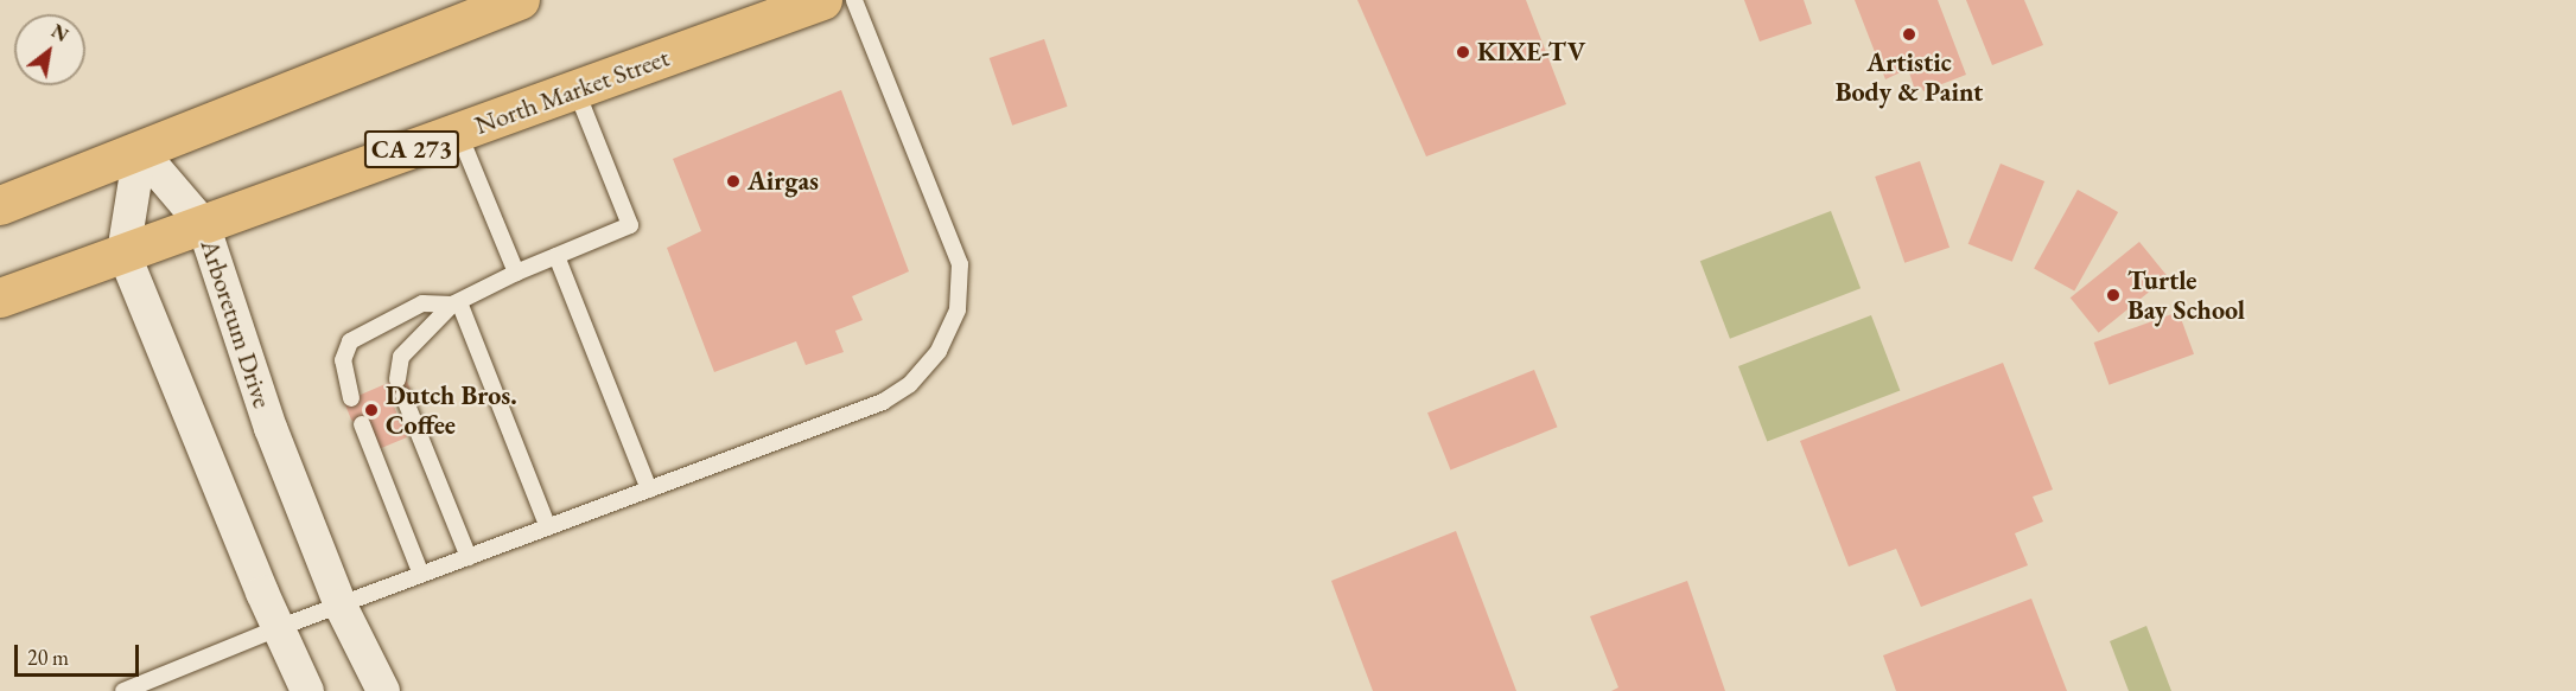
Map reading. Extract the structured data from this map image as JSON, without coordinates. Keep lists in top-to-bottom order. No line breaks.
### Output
{"streets":{"main road":["North Market Street","CA 273"],"street":["Arboretum Drive"]},"crossings":[["North Market Street","Arboretum Drive"]],"places":["Artistic Body & Paint","KIXE-TV","Airgas","Turtle Bay School","Dutch Bros. Coffee"],"scale_bar":"20 m","north":"top right"}
